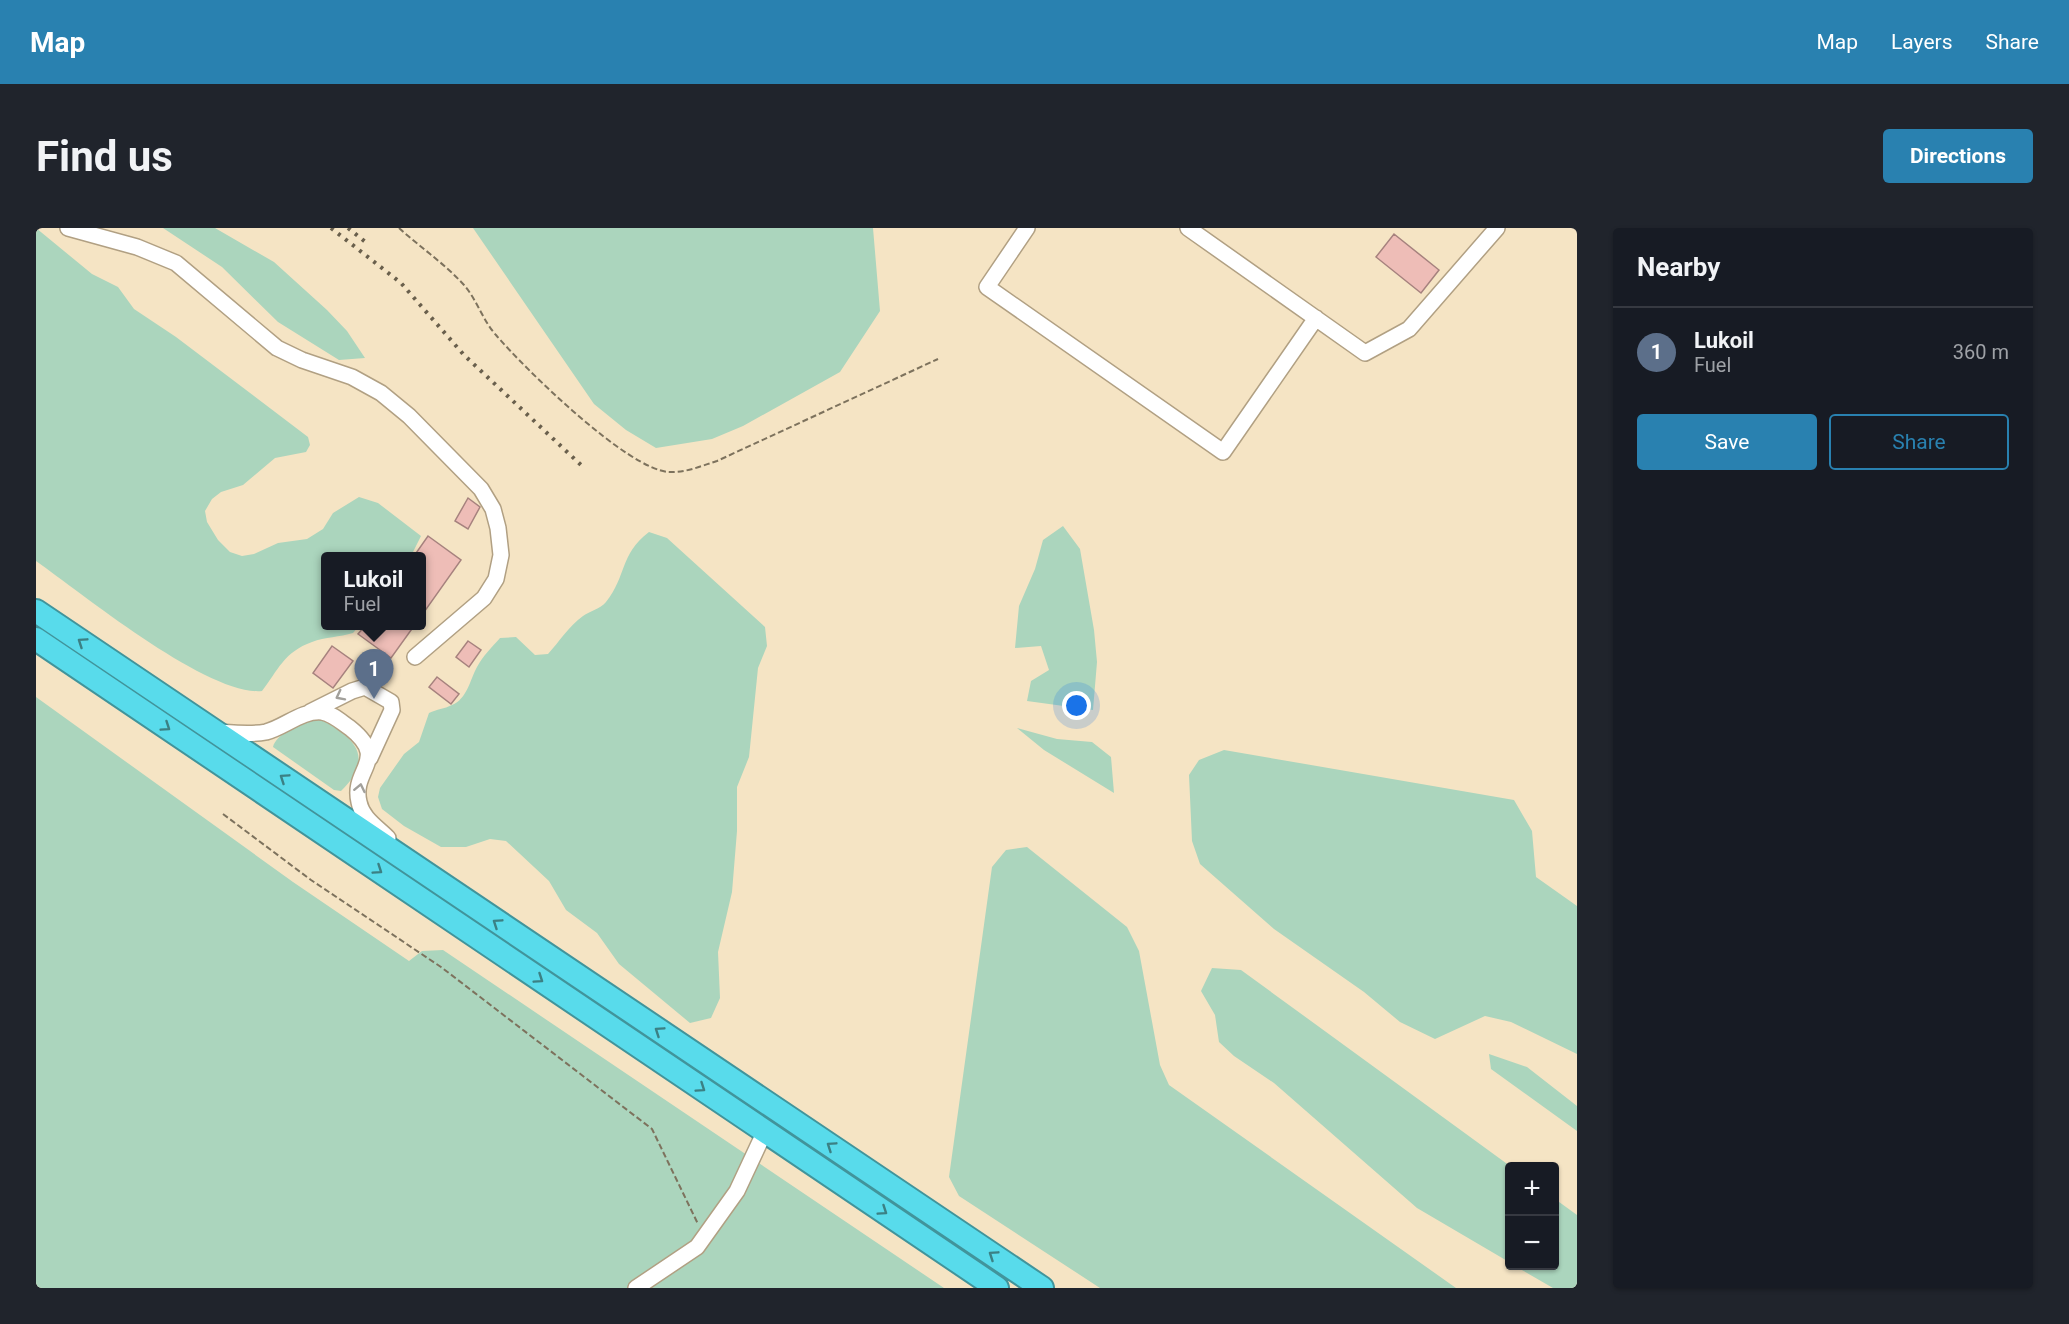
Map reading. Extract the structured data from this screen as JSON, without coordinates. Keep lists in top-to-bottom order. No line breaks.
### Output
{"page":{"header":"Map","nav":["Map","Layers","Share"],"buttons":["Directions",["Save","Share"]],"title":"Find us","heading":"Nearby","list":[{"mark":"1","name":"Lukoil","note":"Fuel","value":"360 m"}],"popup":["Lukoil","Fuel"],"pins":"1","map_buttons":["+","−"]}}
